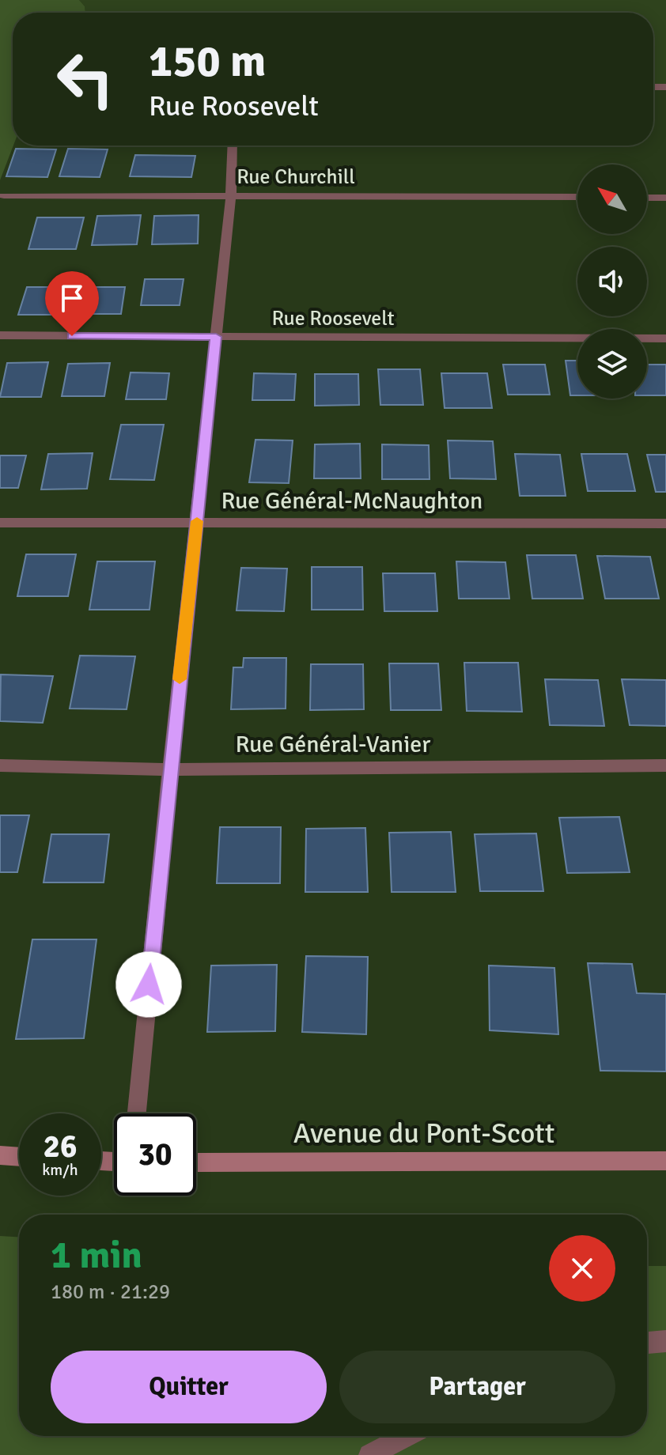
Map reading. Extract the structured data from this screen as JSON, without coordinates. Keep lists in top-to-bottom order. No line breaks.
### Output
{"streets":{"street":["Rue Churchill","Rue Roosevelt","Rue Général-McNaughton","Rue Général-Vanier","Avenue du Pont-Scott"]},"north":"top left","page":{"turn":["150 m","Rue Roosevelt"],"speed":"26 km/h","limit":"30","heading":["1 min","180 m · 21:29"],"buttons":["Quitter","Partager"]}}
